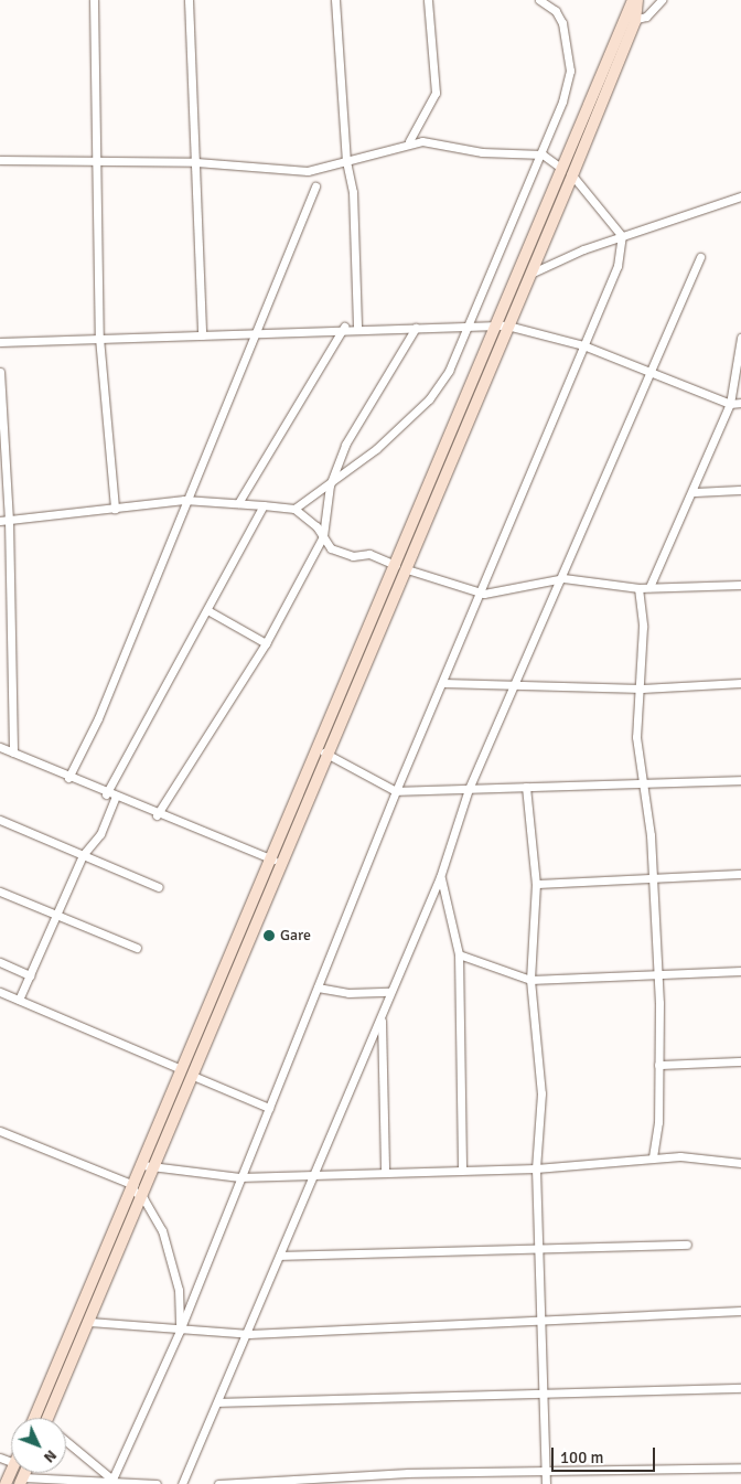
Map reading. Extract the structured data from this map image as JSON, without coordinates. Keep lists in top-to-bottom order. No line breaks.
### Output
{"places":["Gare"],"scale_bar":"100 m","north":"bottom right"}
